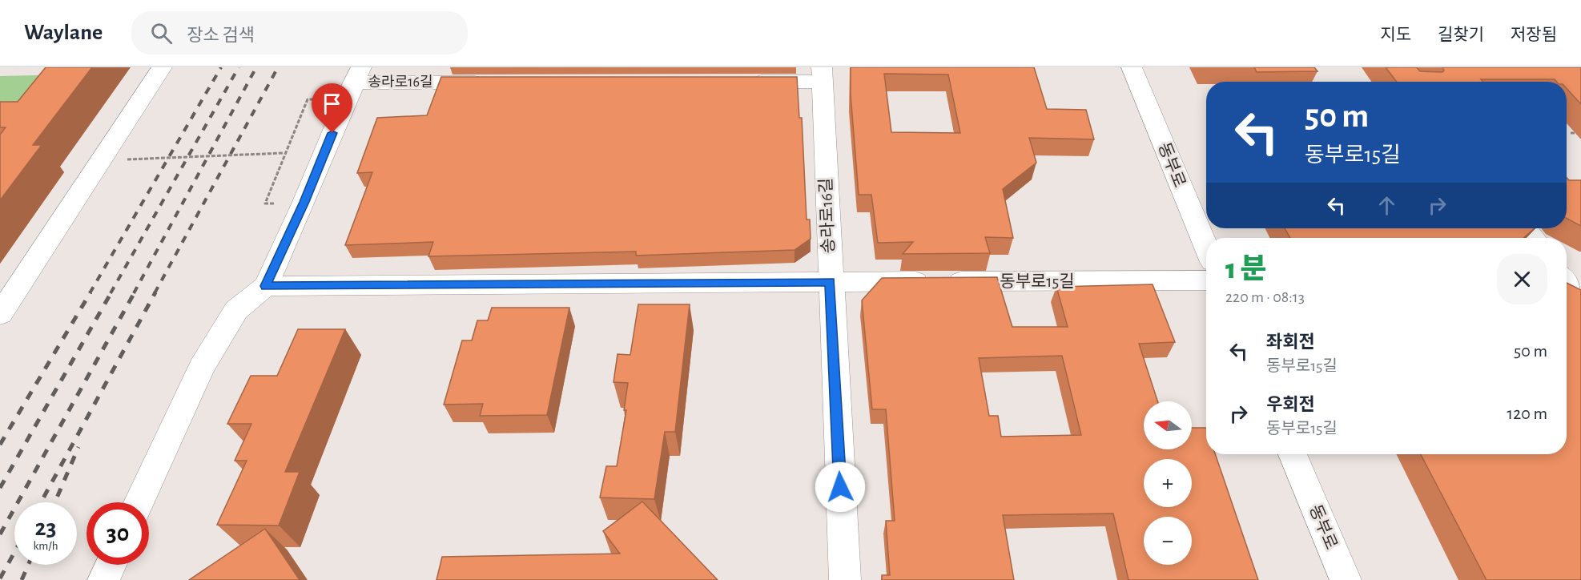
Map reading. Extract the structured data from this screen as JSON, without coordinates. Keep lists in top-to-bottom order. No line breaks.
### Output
{"streets":{"street":["송라로16길","동부로","동부로15길"]},"crossings":[["송라로16길","동부로15길"]],"north":"left","page":{"header":"Waylane","search":"장소 검색","nav":["지도","길찾기","저장됨"],"turn":["50 m","동부로15길"],"heading":["1 분","220 m · 08:13"],"list":[{"name":"좌회전","note":"동부로15길","value":"50 m"},{"name":"우회전","note":"동부로15길","value":"120 m"}],"map_buttons":["+","−"],"speed":"23 km/h","limit":"30"}}
